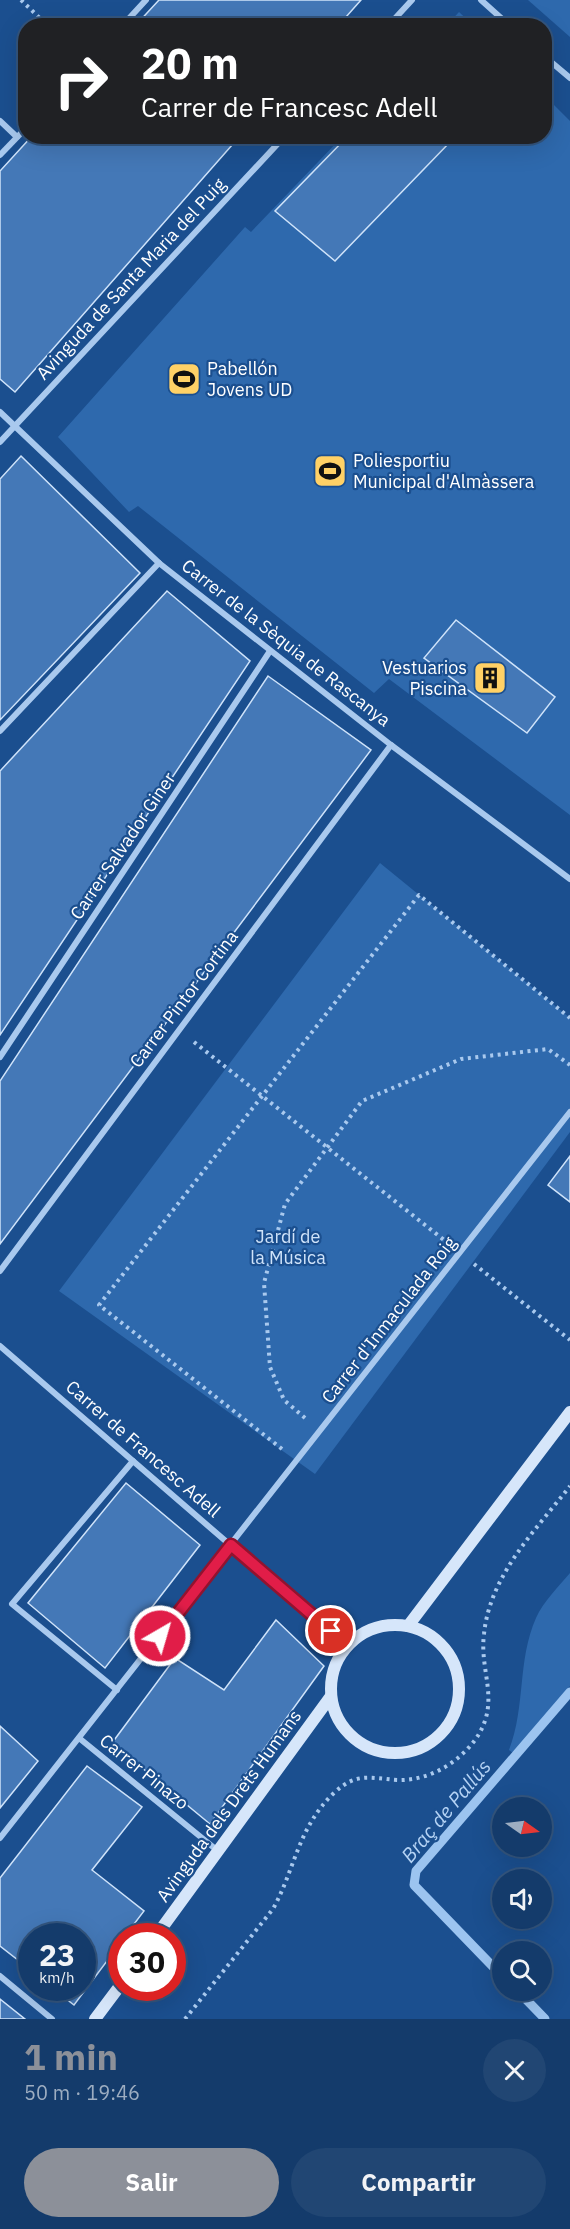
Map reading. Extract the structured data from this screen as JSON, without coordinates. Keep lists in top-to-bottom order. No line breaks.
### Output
{"streets":{"street":["Avinguda de Santa Maria del Puig","Carrer de la Sèquia de Rascanya","Carrer Salvador Giner","Carrer Pintor Cortina","Carrer d'Inmaculada Roig","Carrer de Francesc Adell","Carrer Pinazo","Avinguda dels Drets Humans"]},"crossings":[["Avinguda de Santa Maria del Puig","Carrer de la Sèquia de Rascanya"],["Carrer de la Sèquia de Rascanya","Carrer Salvador Giner"],["Carrer de la Sèquia de Rascanya","Carrer Pintor Cortina"],["Carrer d'Inmaculada Roig","Carrer de Francesc Adell"],["Carrer d'Inmaculada Roig","Carrer Pinazo"],["Carrer de Francesc Adell","Avinguda dels Drets Humans"],["Carrer Pinazo","Avinguda dels Drets Humans"]],"water":["Braç de Pallús"],"parks":["Jardí de la Música"],"places":{"sports":["Pabellón Jovens UD","Poliesportiu Municipal d'Almàssera"],"building":["Vestuarios Piscina"]},"north":"right","page":{"turn":["20 m","Carrer de Francesc Adell"],"speed":"23 km/h","limit":"30","heading":["1 min","50 m · 19:46"],"buttons":["Salir","Compartir"]}}
